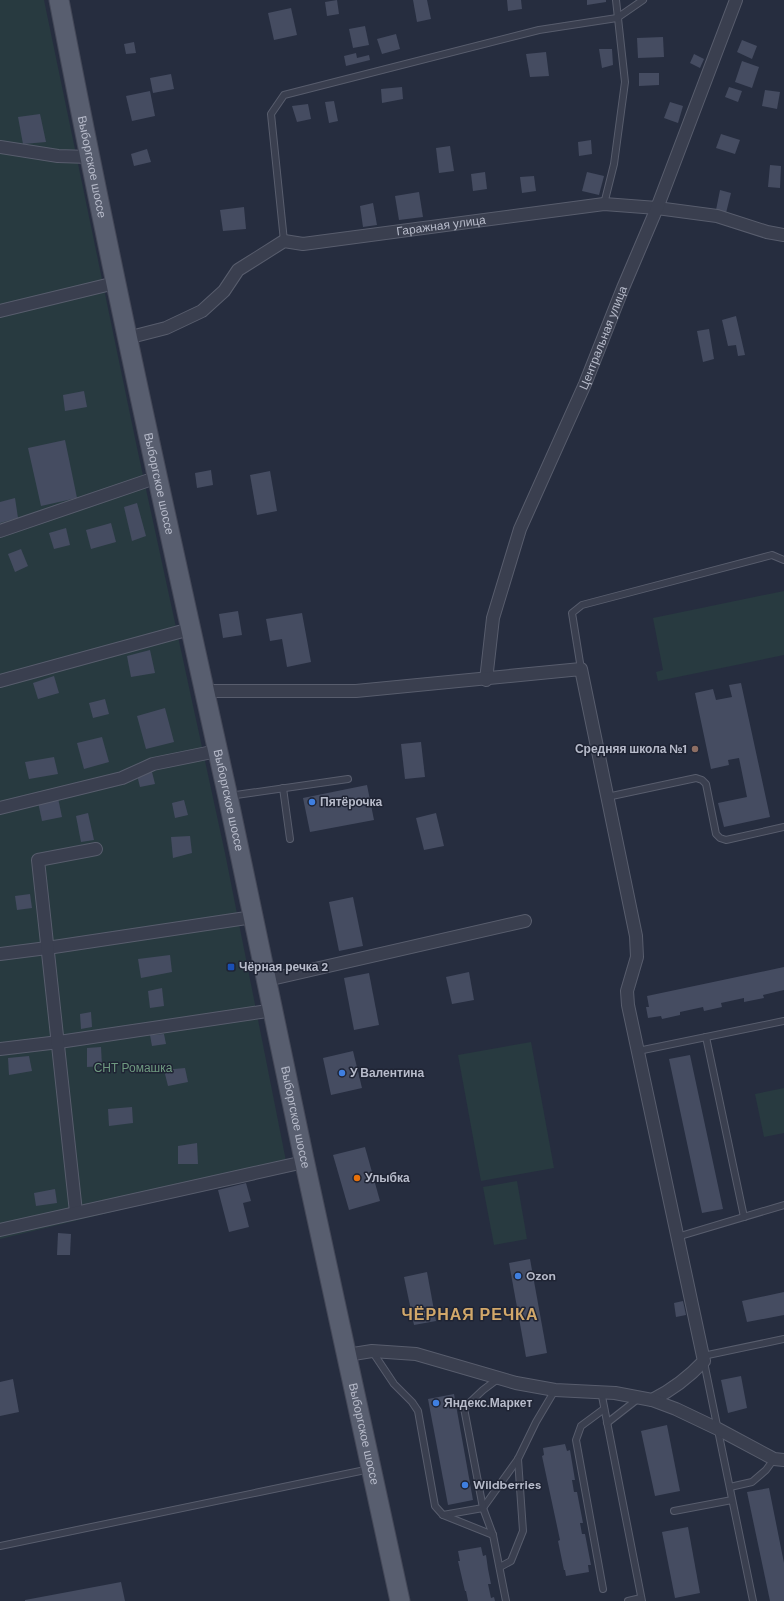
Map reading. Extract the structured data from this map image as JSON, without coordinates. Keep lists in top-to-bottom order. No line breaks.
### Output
{"streets":{"main road":["Выборгское шоссе"],"street":["Гаражная улица","Центральная улица"]},"crossings":[["Гаражная улица","Центральная улица"]],"districts":["ЧЁРНАЯ РЕЧКА"],"parks":["СНТ Ромашка"],"places":{"other":["Средняя школа №1","Пятёрочка","У Валентина","Улыбка","Ozon","Яндекс.Маркет","Wildberries"],"transit":["Чёрная речка 2"]}}
